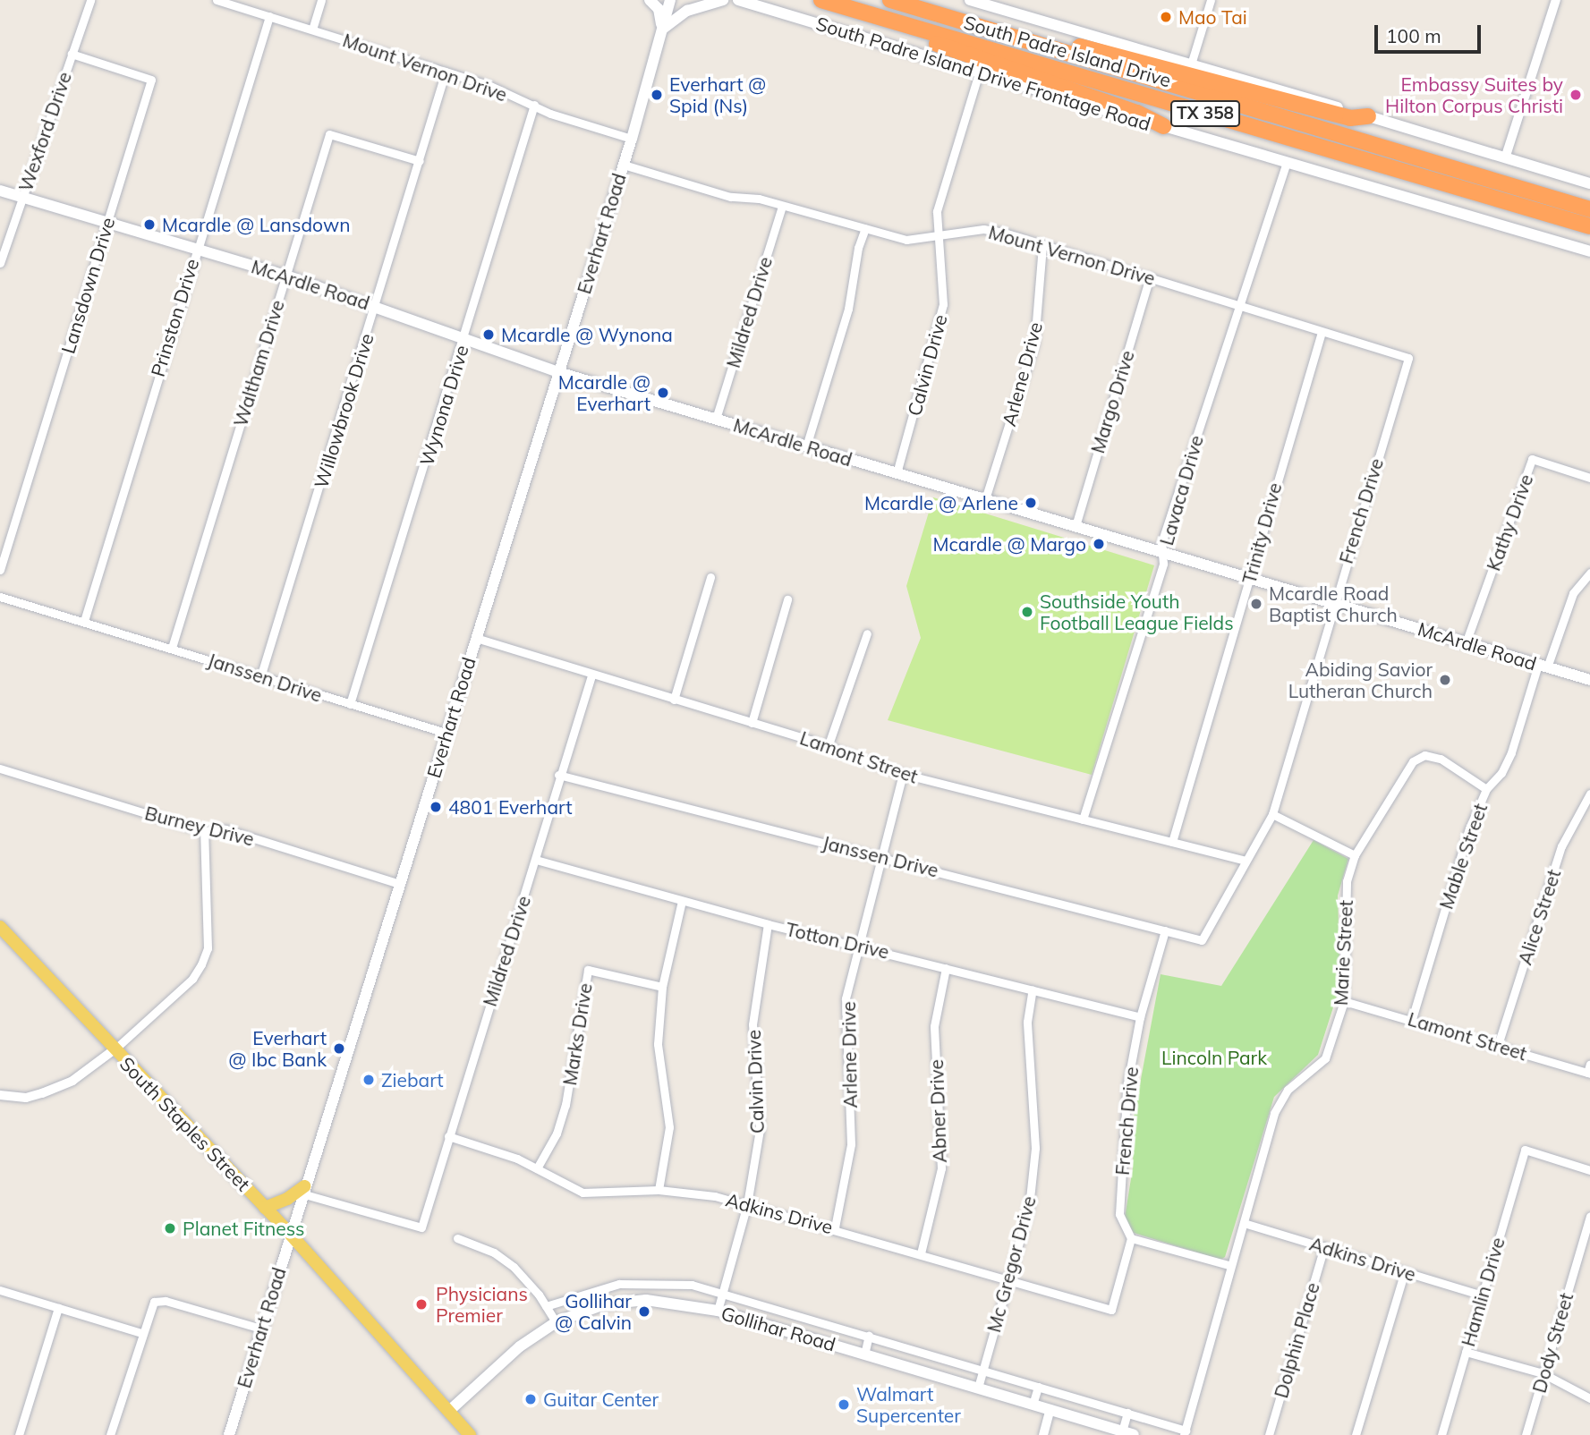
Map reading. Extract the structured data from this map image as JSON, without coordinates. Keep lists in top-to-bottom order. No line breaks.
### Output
{"streets":{"highway":["South Padre Island Drive","TX 358"],"main road":["South Padre Island Drive Frontage Road","Everhart Road","McArdle Road","South Staples Street","Gollihar Road"],"street":["Mount Vernon Drive","Wexford Drive","Lansdown Drive","Mildred Drive","Prinston Drive","Waltham Drive","Calvin Drive","Arlene Drive","Margo Drive","Wynona Drive","Willowbrook Drive","Lavaca Drive","French Drive","Kathy Drive","Trinity Drive","Janssen Drive","Lamont Street","Burney Drive","Mable Street","Alice Street","Totton Drive","Marie Street","Marks Drive","Abner Drive","Adkins Drive","Mc Gregor Drive","Hamlin Drive","Dolphin Place","Dody Street"]},"crossings":[["Mount Vernon Drive","Everhart Road"],["Mount Vernon Drive","Mildred Drive"],["Mount Vernon Drive","Prinston Drive"],["Mount Vernon Drive","Calvin Drive"],["Mount Vernon Drive","Arlene Drive"],["Mount Vernon Drive","Margo Drive"],["Mount Vernon Drive","Wynona Drive"],["Mount Vernon Drive","Willowbrook Drive"],["Mount Vernon Drive","Lavaca Drive"],["Mount Vernon Drive","French Drive"],["Mount Vernon Drive","Trinity Drive"],["South Padre Island Drive Frontage Road","Calvin Drive"],["South Padre Island Drive Frontage Road","Lavaca Drive"],["Wexford Drive","McArdle Road"],["Wexford Drive","Lansdown Drive"],["Everhart Road","McArdle Road"],["Everhart Road","Mildred Drive"],["Everhart Road","Janssen Drive"],["Everhart Road","Lamont Street"],["Everhart Road","Burney Drive"],["Everhart Road","South Staples Street"],["McArdle Road","Lansdown Drive"],["McArdle Road","Mildred Drive"],["McArdle Road","Prinston Drive"],["McArdle Road","Waltham Drive"],["McArdle Road","Calvin Drive"],["McArdle Road","Arlene Drive"],["McArdle Road","Margo Drive"],["McArdle Road","Wynona Drive"],["McArdle Road","Willowbrook Drive"],["McArdle Road","Lavaca Drive"],["McArdle Road","French Drive"],["McArdle Road","Kathy Drive"],["McArdle Road","Trinity Drive"],["McArdle Road","Mable Street"],["Mildred Drive","Janssen Drive"],["Mildred Drive","Lamont Street"],["Mildred Drive","Totton Drive"],["Mildred Drive","Adkins Drive"],["Prinston Drive","Janssen Drive"],["Waltham Drive","Willowbrook Drive"],["Waltham Drive","Janssen Drive"],["Calvin Drive","Totton Drive"],["Calvin Drive","Adkins Drive"],["Calvin Drive","Gollihar Road"],["Arlene Drive","Janssen Drive"],["Arlene Drive","Lamont Street"],["Arlene Drive","Totton Drive"],["Arlene Drive","Adkins Drive"],["Wynona Drive","Janssen Drive"],["Willowbrook Drive","Janssen Drive"],["Lavaca Drive","Lamont Street"],["French Drive","Janssen Drive"],["French Drive","Lamont Street"],["French Drive","Totton Drive"],["French Drive","Adkins Drive"],["Trinity Drive","Lamont Street"],["Lamont Street","Mable Street"],["Lamont Street","Alice Street"],["Lamont Street","Marie Street"],["Mable Street","Marie Street"],["Totton Drive","Abner Drive"],["Totton Drive","Mc Gregor Drive"],["Marie Street","Adkins Drive"],["Marks Drive","Adkins Drive"],["Abner Drive","Adkins Drive"],["South Staples Street","Gollihar Road"],["Adkins Drive","Mc Gregor Drive"],["Adkins Drive","Hamlin Drive"],["Adkins Drive","Dolphin Place"],["Mc Gregor Drive","Gollihar Road"]],"parks":["Lincoln Park"],"places":["Mao Tai","Everhart @ Spid (Ns)","Embassy Suites by Hilton Corpus Christi","Mcardle @ Lansdown","Mcardle @ Wynona","Mcardle @ Everhart","Mcardle @ Arlene","Mcardle @ Margo","Mcardle Road Baptist Church","Southside Youth Football League Fields","Abiding Savior Lutheran Church","4801 Everhart","Everhart @ Ibc Bank","Ziebart","Planet Fitness","Physicians Premier","Gollihar @ Calvin","Guitar Center","Walmart Supercenter"],"scale_bar":"100 m"}
